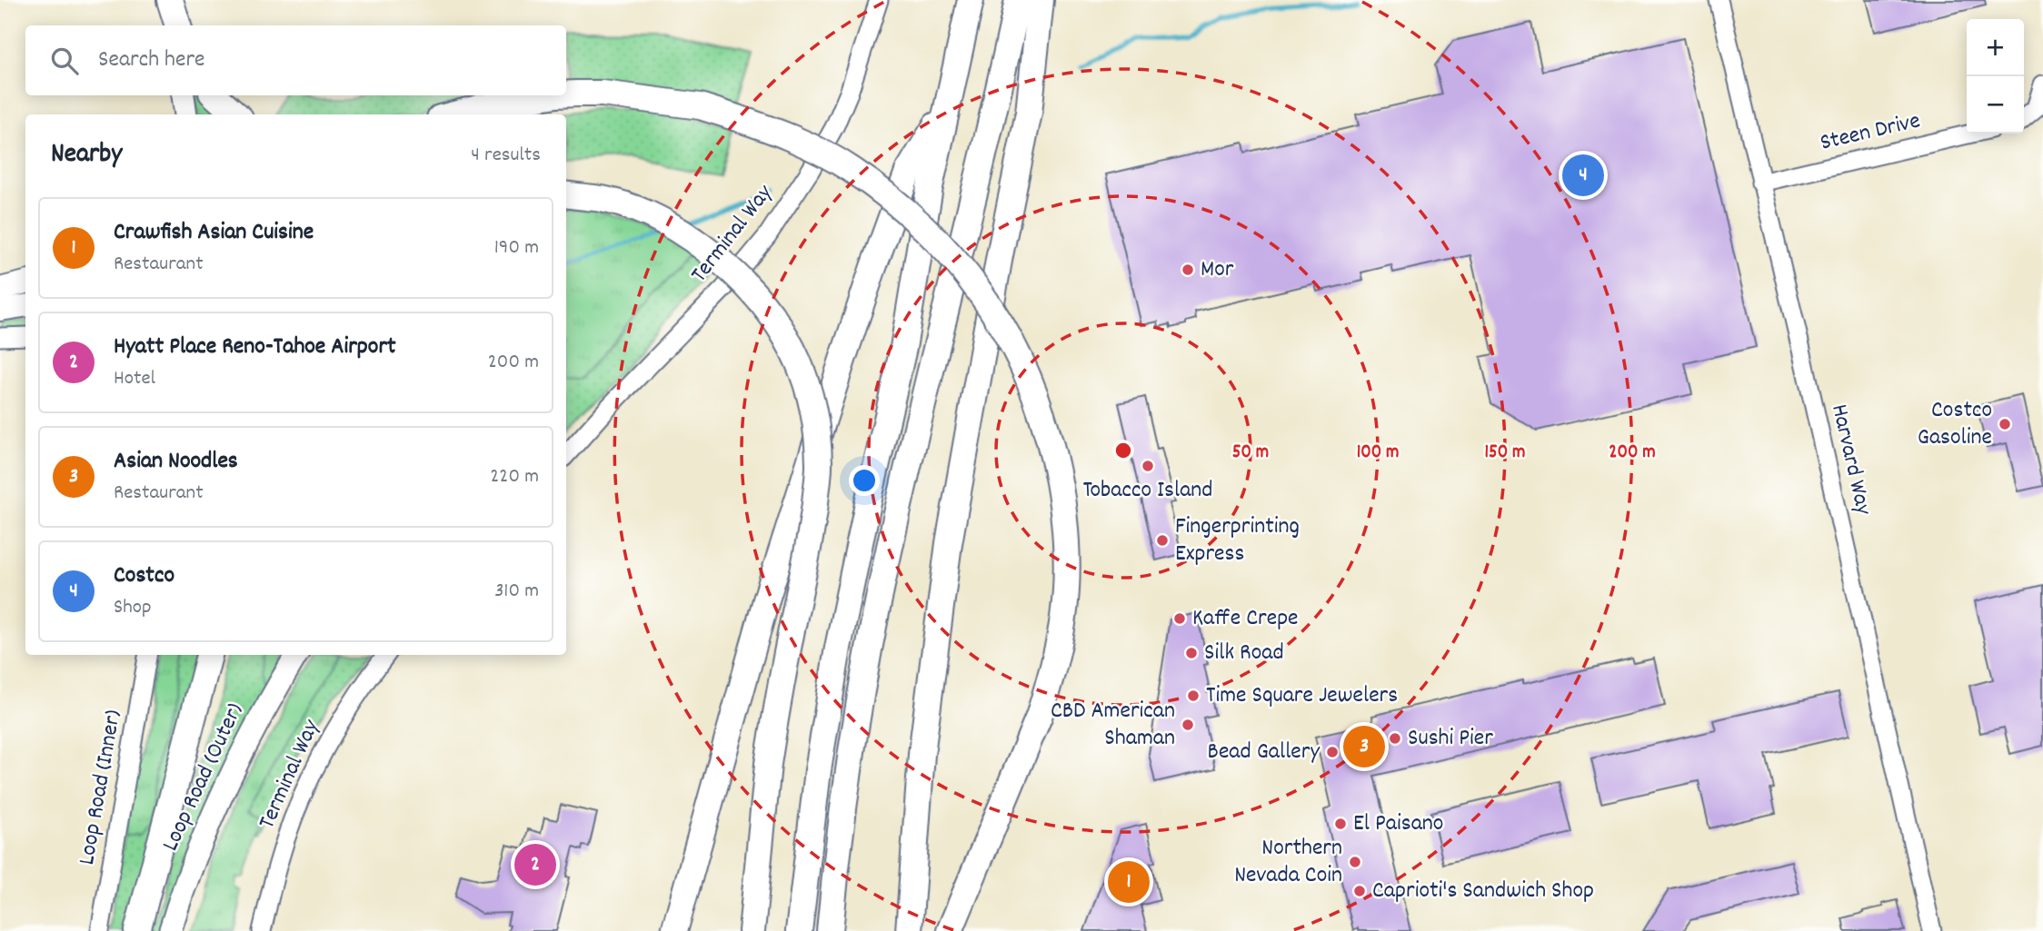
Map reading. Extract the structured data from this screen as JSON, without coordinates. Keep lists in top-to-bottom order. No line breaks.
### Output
{"streets":{"main road":["Loop Road (Outer)"],"street":["Steen Drive","Terminal Way","Harvard Way","Loop Road (Inner)"]},"crossings":[["Steen Drive","Harvard Way"]],"places":["Mor","Costco Gasoline","Tobacco Island","Fingerprinting Express","Kaffe Crepe","Silk Road","Time Square Jewelers","CBD American Shaman","Sushi Pier","Bead Gallery","El Paisano","Northern Nevada Coin","Caprioti's Sandwich Shop"],"page":{"map_buttons":["+","−"],"search":"Search here","heading":["Nearby","4 results"],"pins":["4","3","2","1"],"list":[{"mark":"1","name":"Crawfish Asian Cuisine","note":"Restaurant","value":"190 m"},{"mark":"2","name":"Hyatt Place Reno-Tahoe Airport","note":"Hotel","value":"200 m"},{"mark":"3","name":"Asian Noodles","note":"Restaurant","value":"220 m"},{"mark":"4","name":"Costco","note":"Shop","value":"310 m"}]},"rings":["50 m","100 m","150 m","200 m"]}
